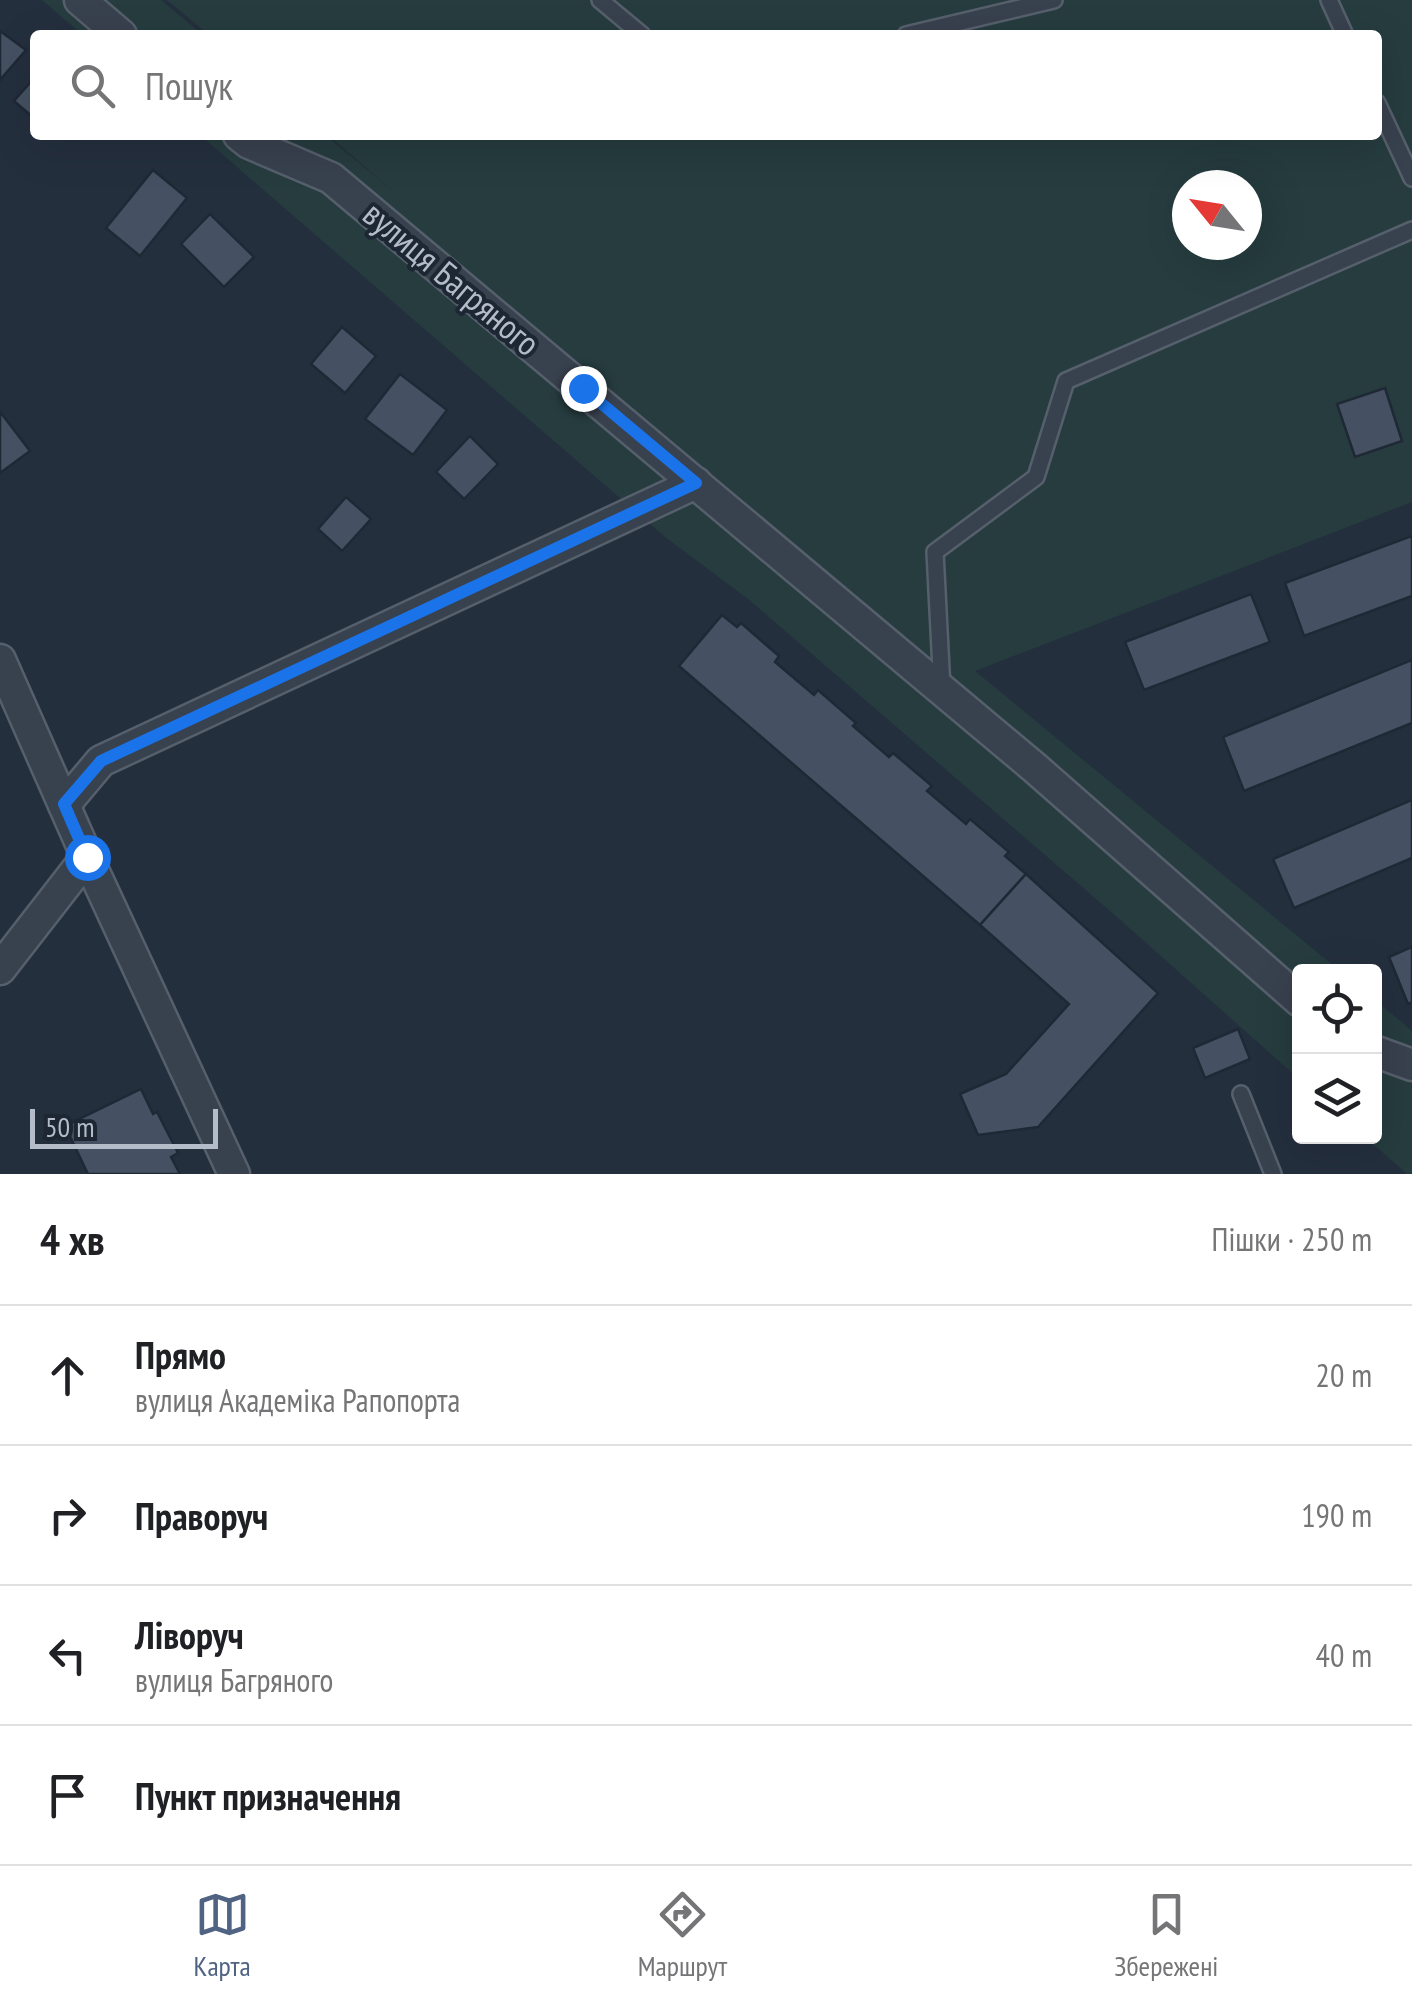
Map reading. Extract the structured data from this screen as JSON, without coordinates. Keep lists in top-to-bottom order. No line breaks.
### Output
{"streets":{"street":["вулиця Багряного"]},"scale_bar":"50 m","north":"top left","page":{"search":"Пошук","scale":"50 m","heading":["4 хв","Пішки · 250 m"],"list":[["Прямо","вулиця Академіка Рапопорта","20 m"],["Праворуч","190 m"],["Ліворуч","вулиця Багряного","40 m"],"Пункт призначення"],"nav":["Карта","Маршрут","Збережені"]}}
